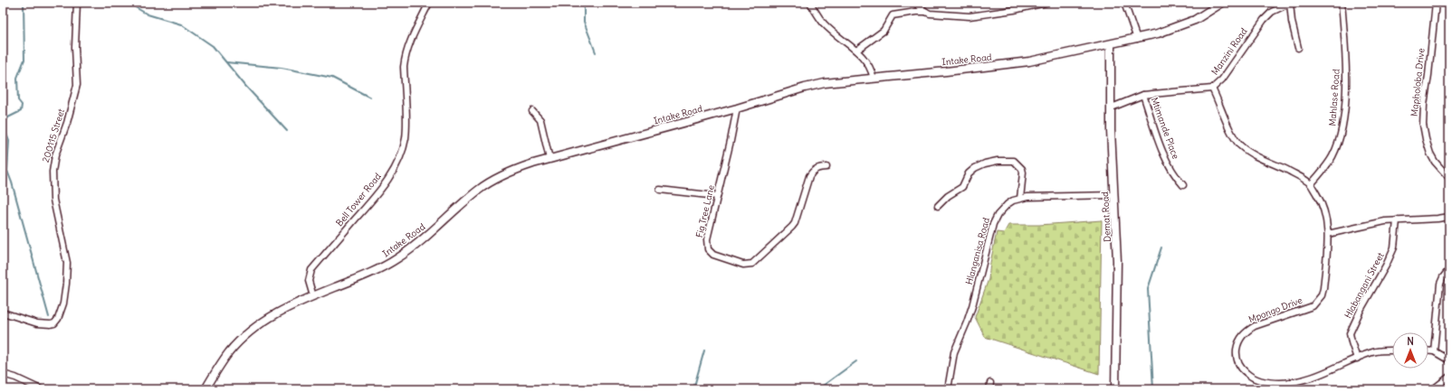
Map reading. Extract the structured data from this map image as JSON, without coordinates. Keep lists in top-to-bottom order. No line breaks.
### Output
{"streets":{"street":["Manzini Road","Intake Road","Mapholoba Drive","Mahlase Road","Mtimande Place","200115 Street","Bell Tower Road","Fig Tree Lane","Demat Road","Hlanganisa Road","Hlabangani Street","Mpongo Drive"]},"crossings":[["Manzini Road","Mtimande Place"],["Manzini Road","Demat Road"],["Manzini Road","Mpongo Drive"],["Intake Road","Bell Tower Road"],["Intake Road","Fig Tree Lane"],["Intake Road","Demat Road"],["Mahlase Road","Mpongo Drive"],["Demat Road","Hlanganisa Road"],["Hlabangani Street","Mpongo Drive"]],"north":"top"}
